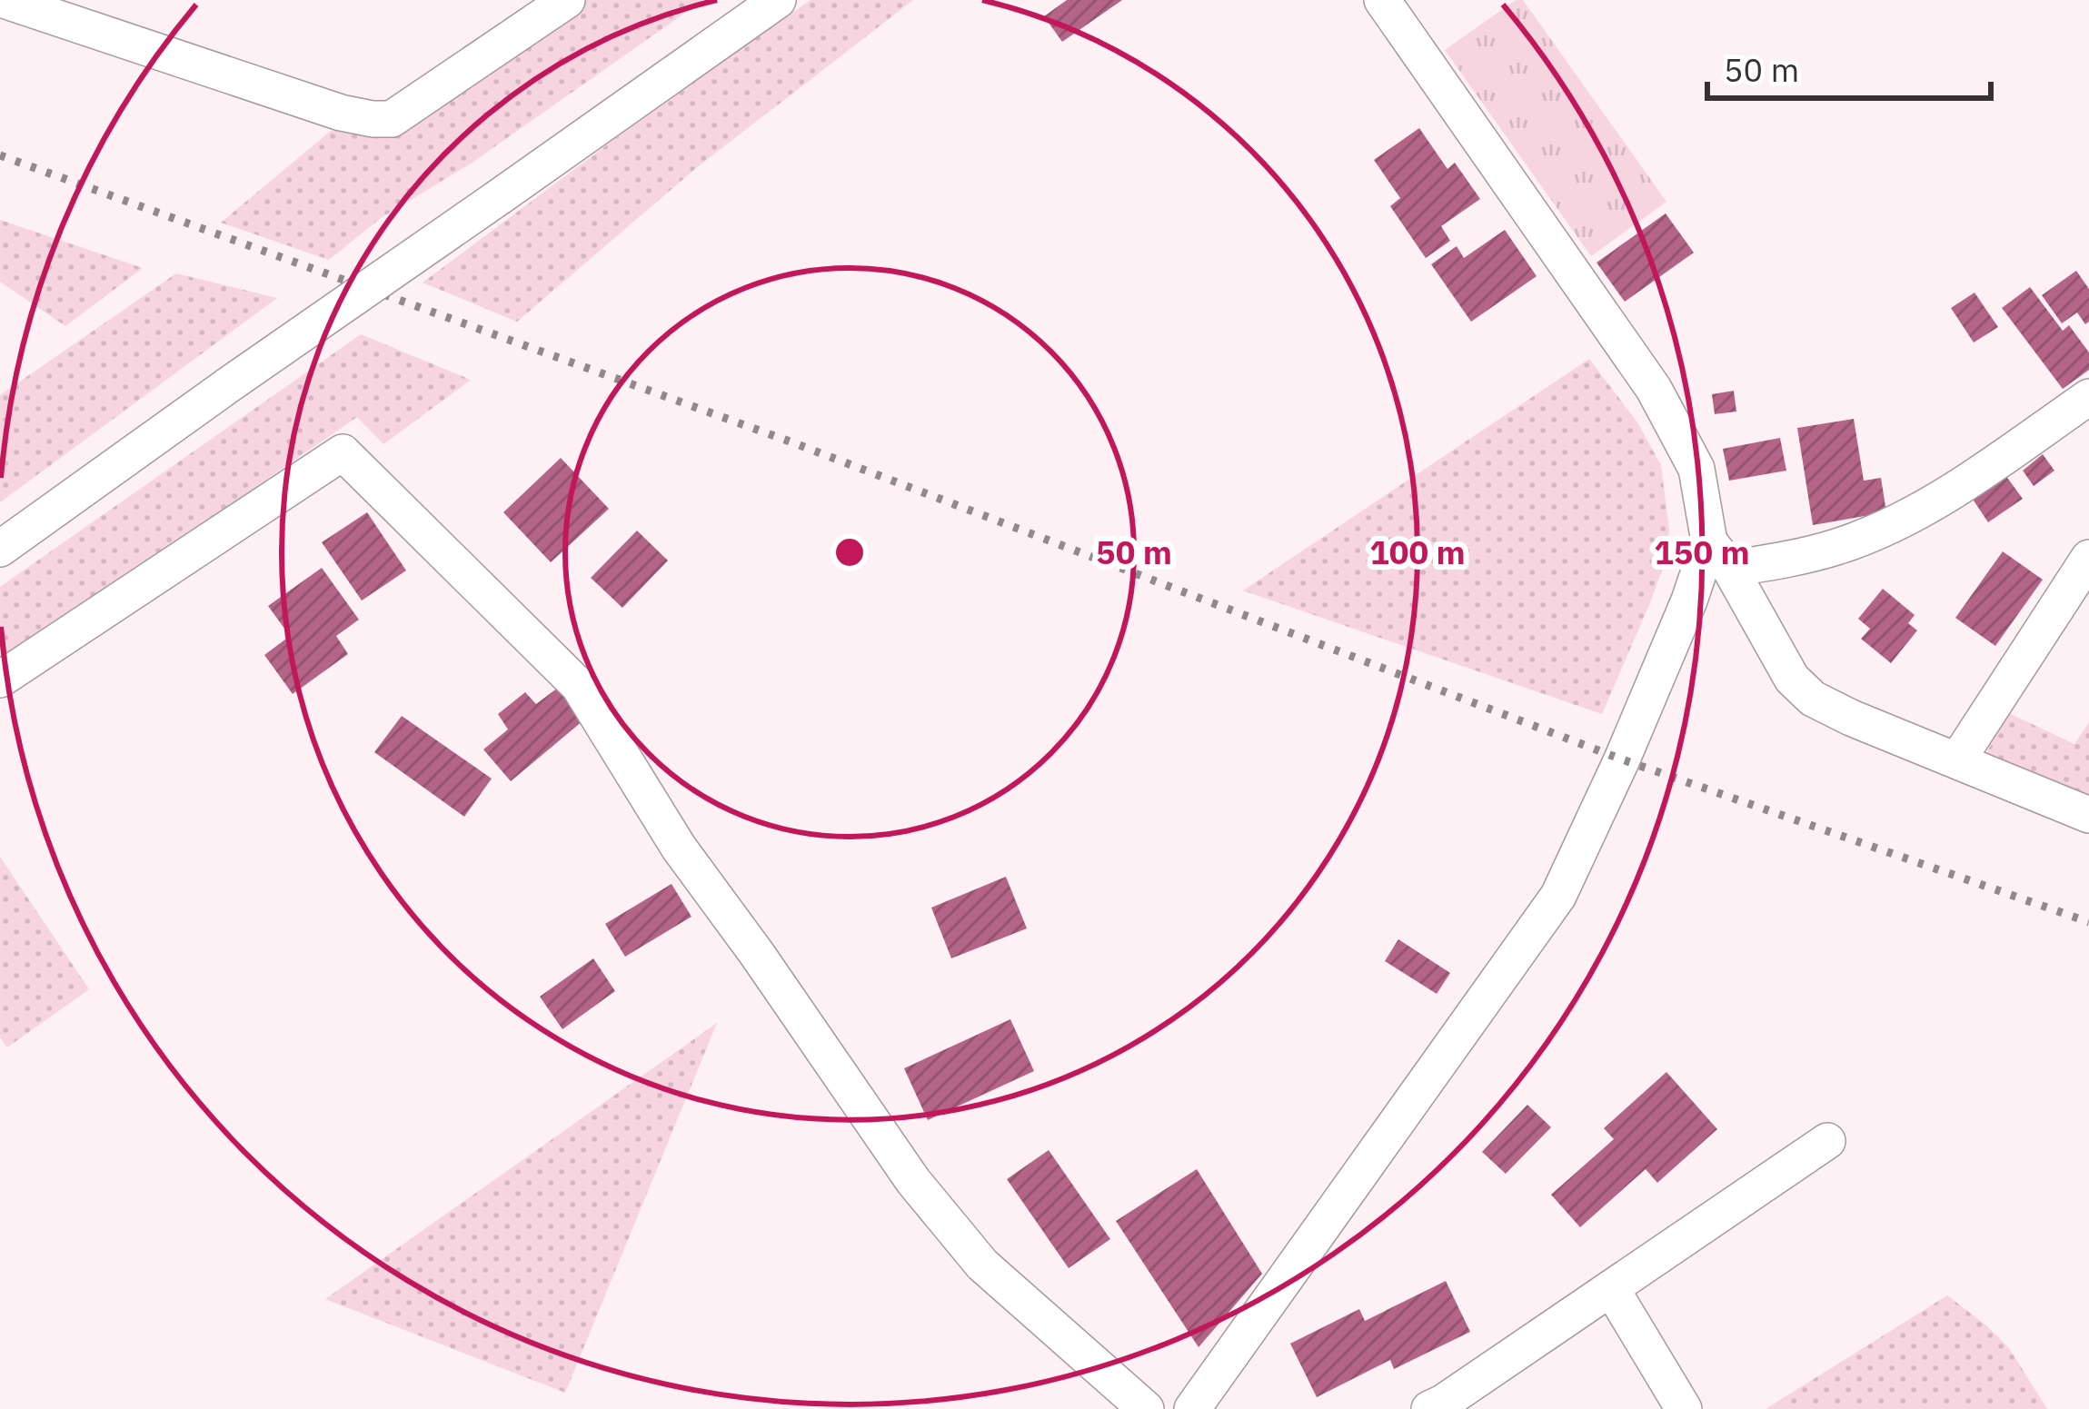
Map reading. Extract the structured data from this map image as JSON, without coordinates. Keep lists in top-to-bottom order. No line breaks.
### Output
{"scale_bar":"50 m","rings":["50 m","100 m","150 m"]}
